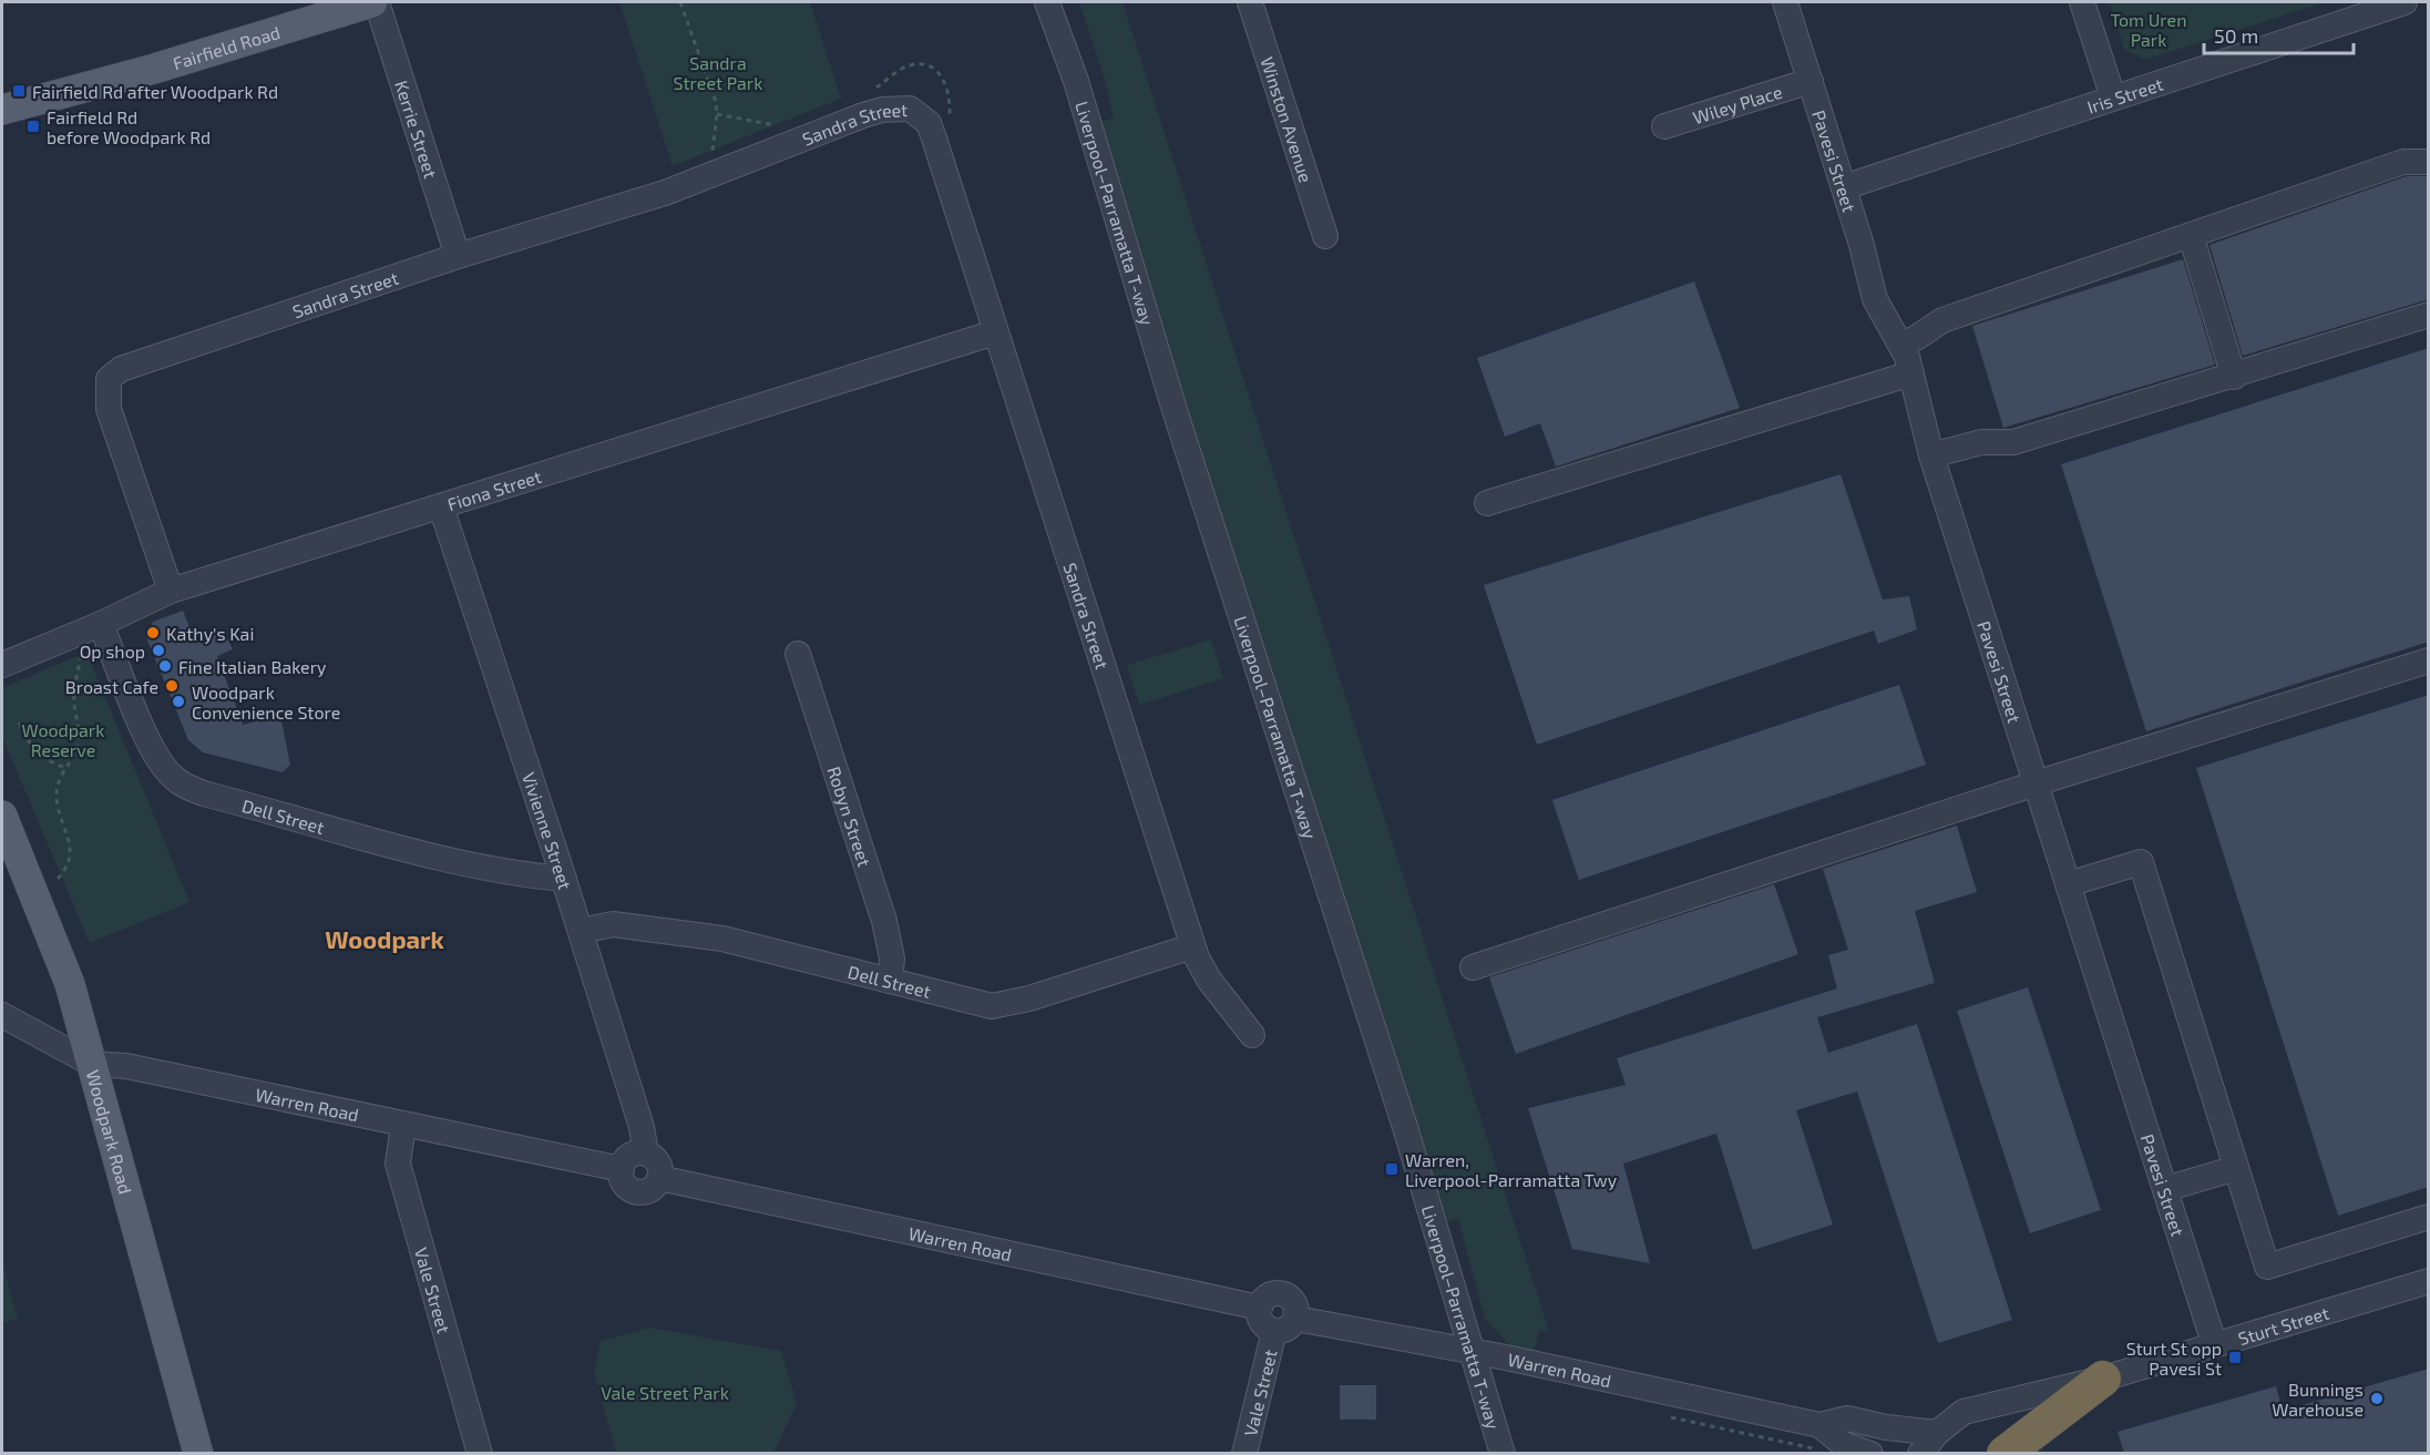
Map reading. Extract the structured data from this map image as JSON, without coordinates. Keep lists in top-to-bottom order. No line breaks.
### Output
{"streets":{"main road":["Fairfield Road","Woodpark Road"],"street":["Iris Street","Wiley Place","Winston Avenue","Sandra Street","Kerrie Street","Pavesi Street","Liverpool–Parramatta T-way","Fiona Street","Dell Street","Robyn Street","Vivienne Street","Warren Road","Vale Street","Sturt Street"]},"crossings":[["Fairfield Road","Kerrie Street"],["Iris Street","Pavesi Street"],["Wiley Place","Pavesi Street"],["Sandra Street","Kerrie Street"],["Sandra Street","Fiona Street"],["Sandra Street","Dell Street"],["Pavesi Street","Sturt Street"],["Liverpool–Parramatta T-way","Warren Road"],["Fiona Street","Dell Street"],["Fiona Street","Vivienne Street"],["Dell Street","Robyn Street"],["Dell Street","Vivienne Street"],["Vivienne Street","Warren Road"],["Warren Road","Woodpark Road"],["Warren Road","Vale Street"],["Warren Road","Sturt Street"]],"districts":["Woodpark"],"parks":["Tom Uren Park","Sandra Street Park","Woodpark Reserve","Vale Street Park"],"places":{"transit":["Fairfield Rd after Woodpark Rd","Fairfield Rd before Woodpark Rd","Warren, Liverpool-Parramatta Twy","Sturt St opp Pavesi St"],"other":["Kathy's Kai","Op shop","Fine Italian Bakery","Broast Cafe","Woodpark Convenience Store","Bunnings Warehouse"]},"scale_bar":"50 m"}
